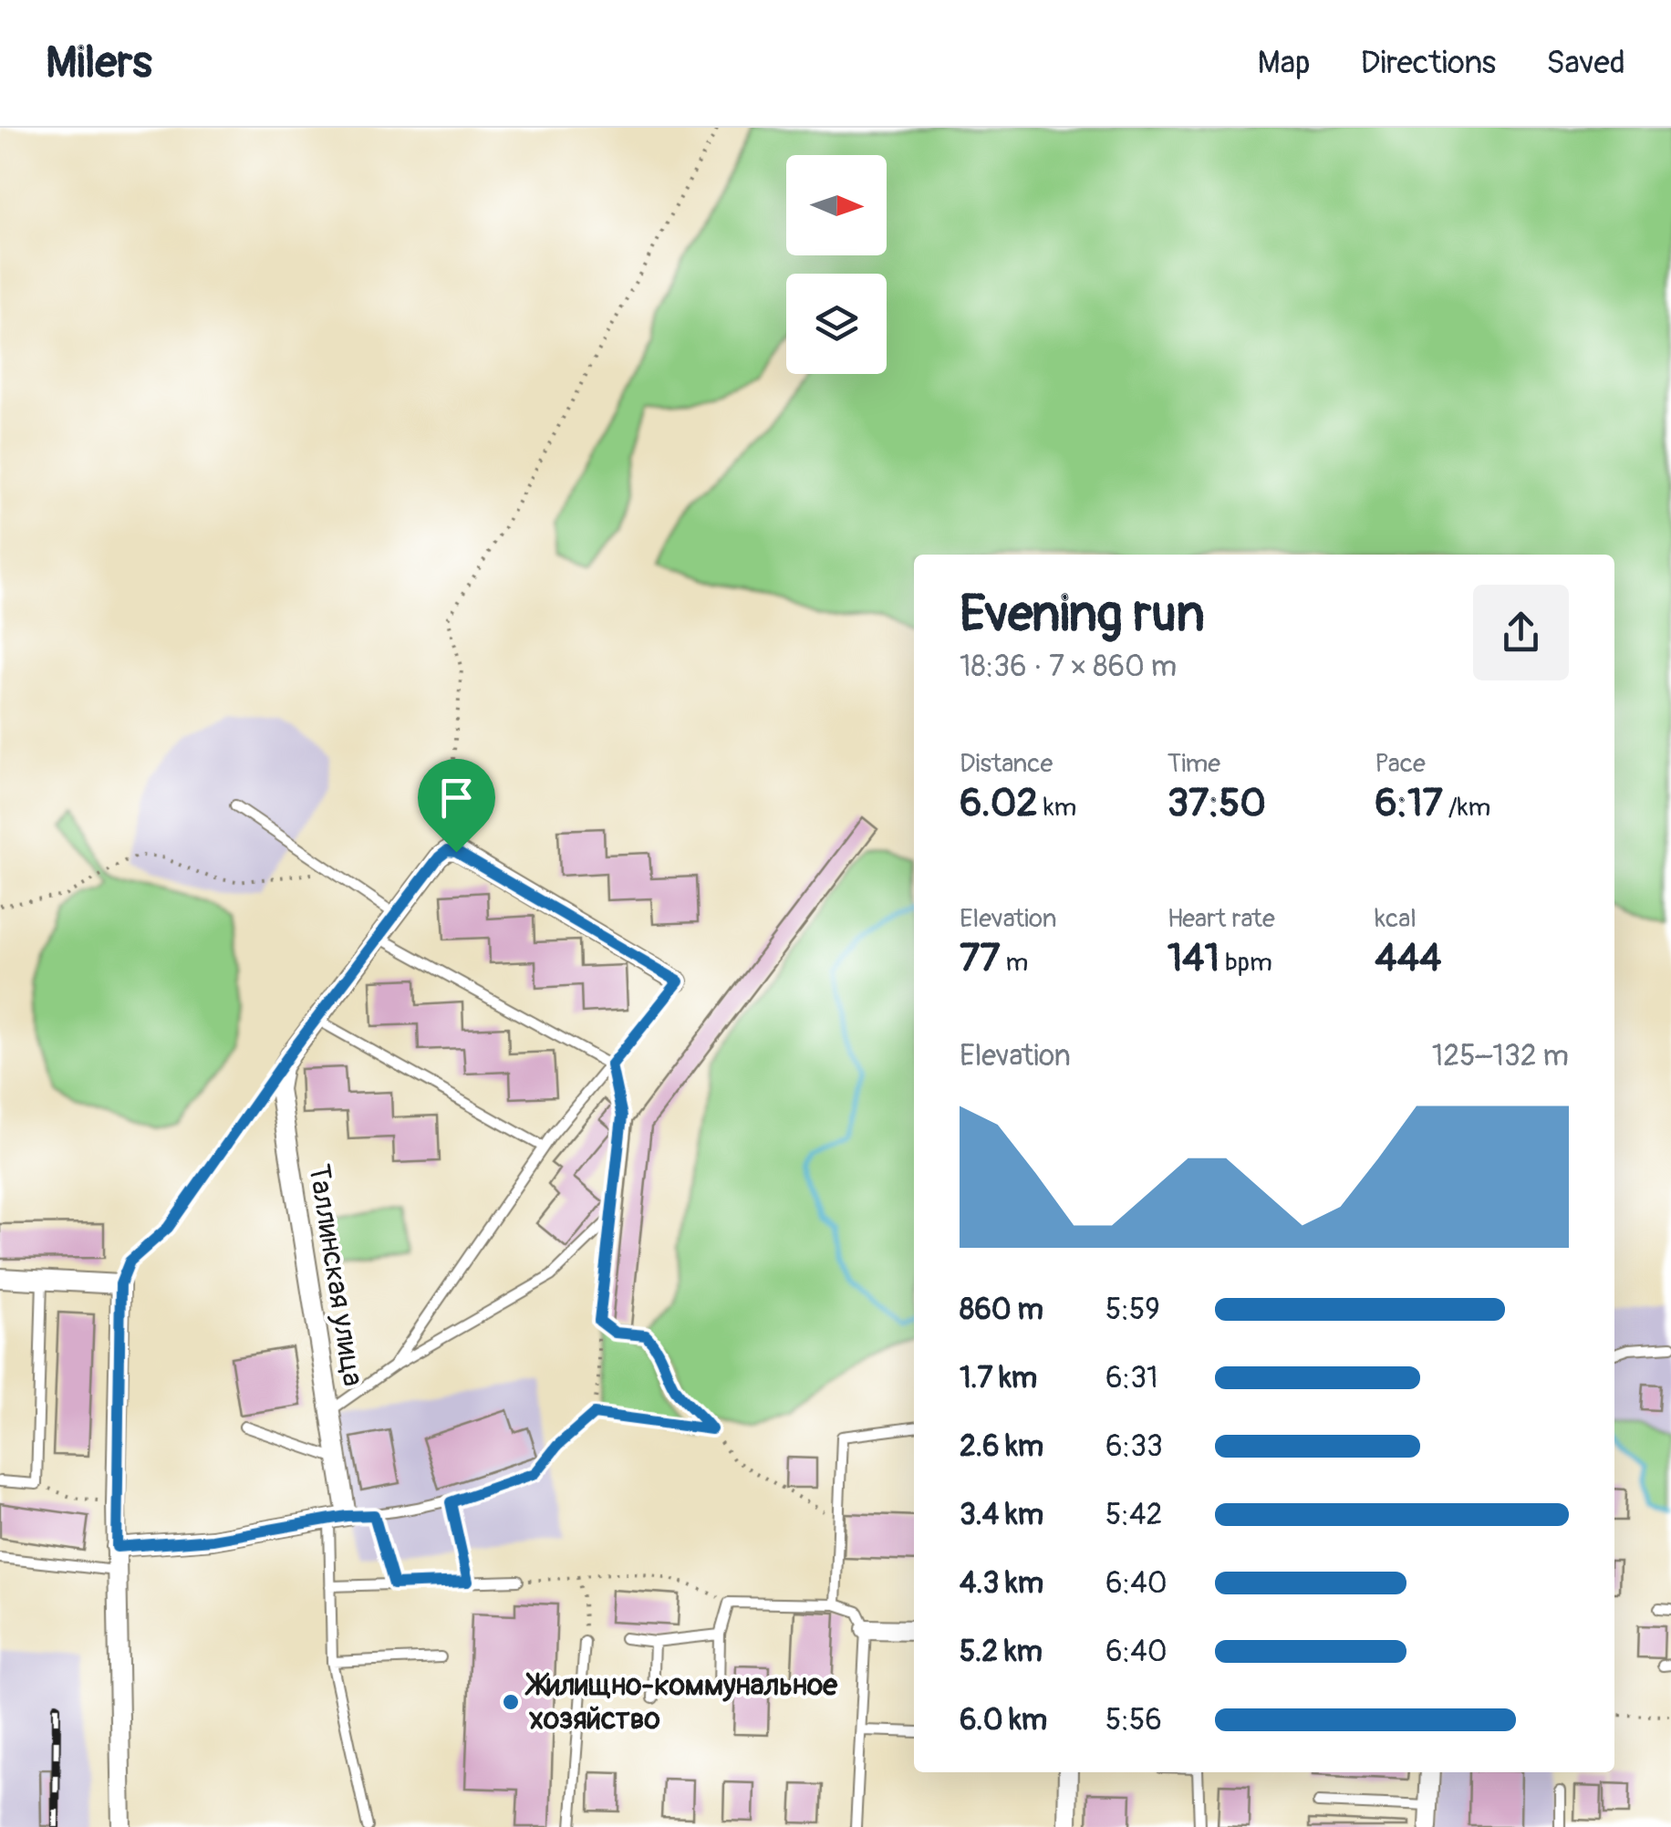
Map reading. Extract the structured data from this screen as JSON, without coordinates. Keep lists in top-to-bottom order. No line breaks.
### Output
{"streets":{"street":["Таллинская улица"]},"places":["Жилищно-коммунальное хозяйство"],"north":"right","page":{"header":"Milers","nav":["Map","Directions","Saved"],"heading":["Evening run","18:36 · 7 × 860 m"],"stats":[["Distance","6.02 km"],["Time","37:50"],["Pace","6:17 /km"],["Elevation","77 m"],["Heart rate","141 bpm"],["kcal","444"]],"chart":["Elevation","125–132 m"],"list":[{"name":"860 m","note":"5:59"},{"name":"1.7 km","note":"6:31"},{"name":"2.6 km","note":"6:33"},{"name":"3.4 km","note":"5:42"},{"name":"4.3 km","note":"6:40"},{"name":"5.2 km","note":"6:40"},{"name":"6.0 km","note":"5:56"}]}}
